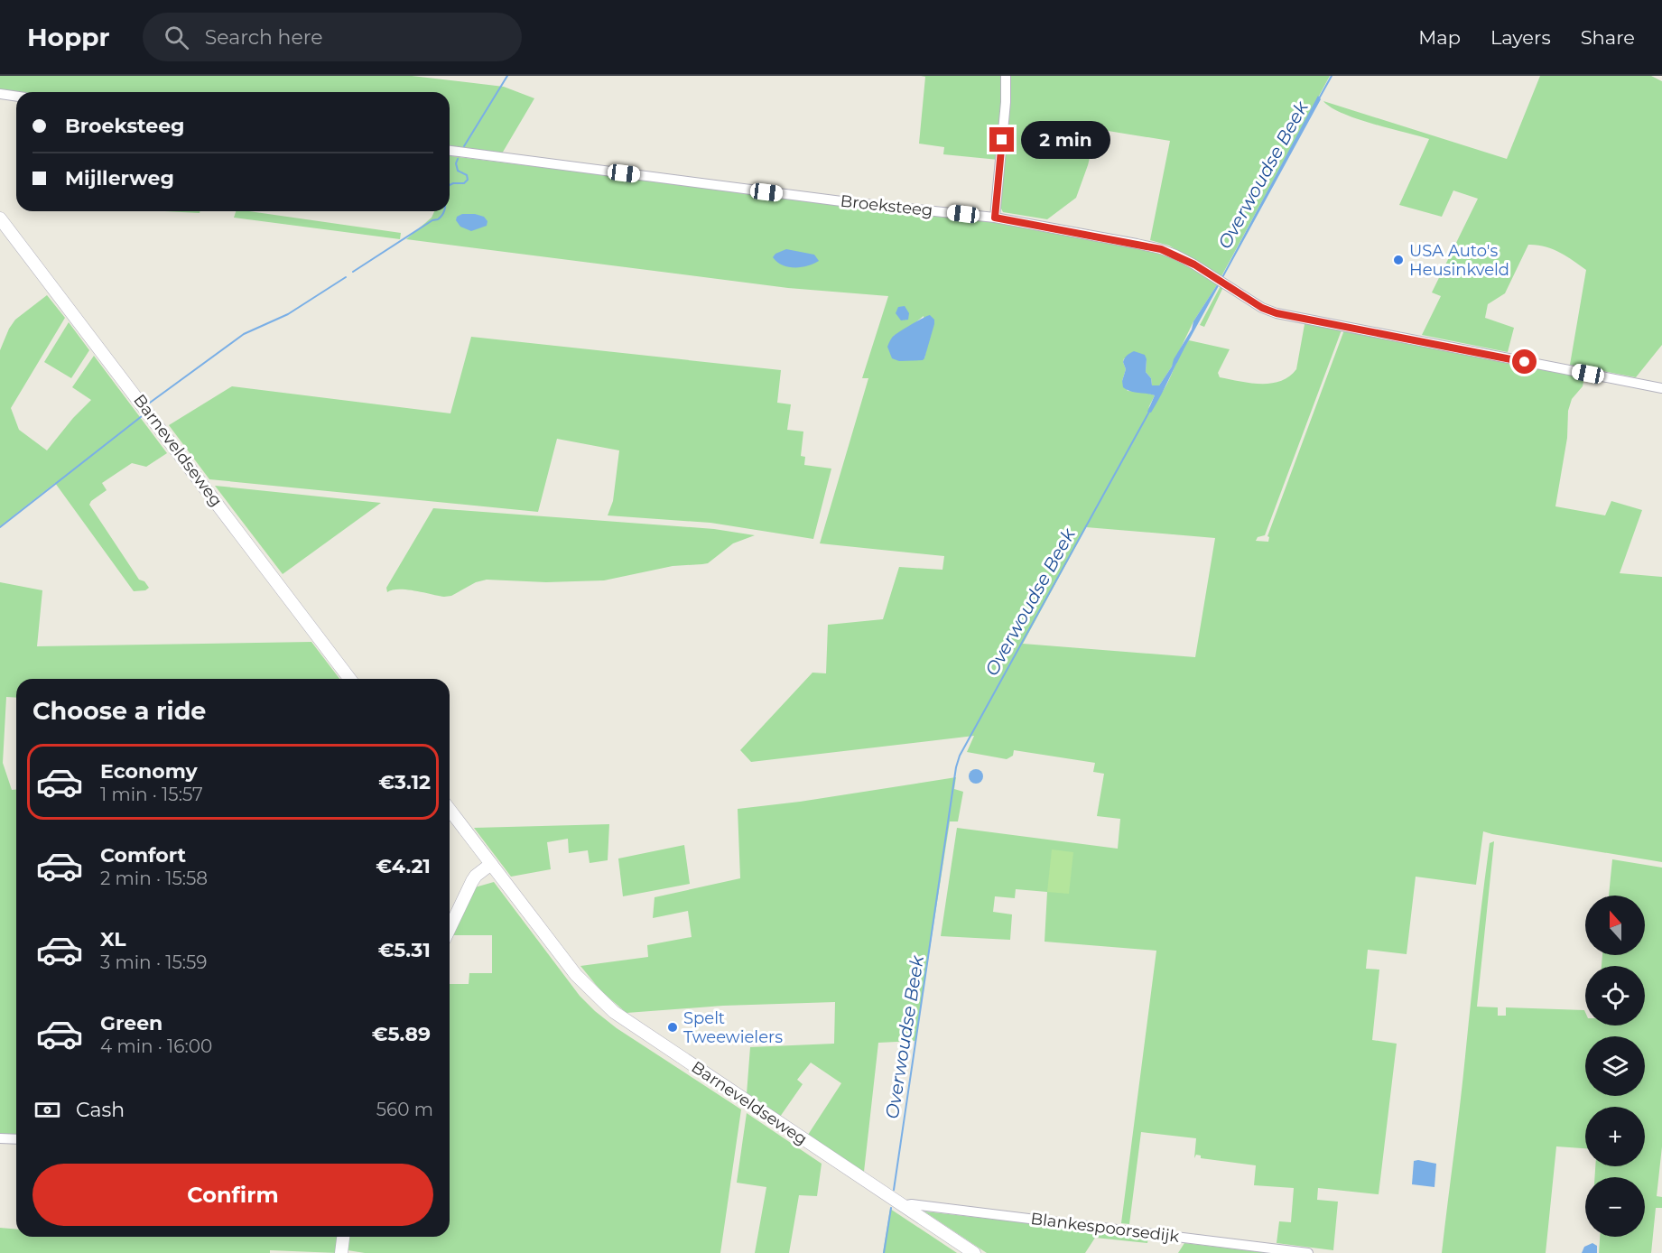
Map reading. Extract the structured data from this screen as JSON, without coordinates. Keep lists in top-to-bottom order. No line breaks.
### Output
{"streets":{"main road":["Barneveldseweg"],"street":["Broeksteeg","Blankespoorsedijk"]},"crossings":[["Barneveldseweg","Blankespoorsedijk"]],"water":["Overwoudse Beek"],"places":["USA Auto's Heusinkveld","Spelt Tweewielers"],"north":"top","page":{"header":"Hoppr","search":"Search here","nav":["Map","Layers","Share"],"banner":["Broeksteeg","Mijllerweg"],"bubble":"2 min","heading":"Choose a ride","list":[{"name":"Economy","note":"1 min · 15:57","value":"€3.12"},{"name":"Comfort","note":"2 min · 15:58","value":"€4.21"},{"name":"XL","note":"3 min · 15:59","value":"€5.31"},{"name":"Green","note":"4 min · 16:00","value":"€5.89"}],"map_buttons":["+","−"],"pay":["Cash","560 m"],"buttons":"Confirm"}}
